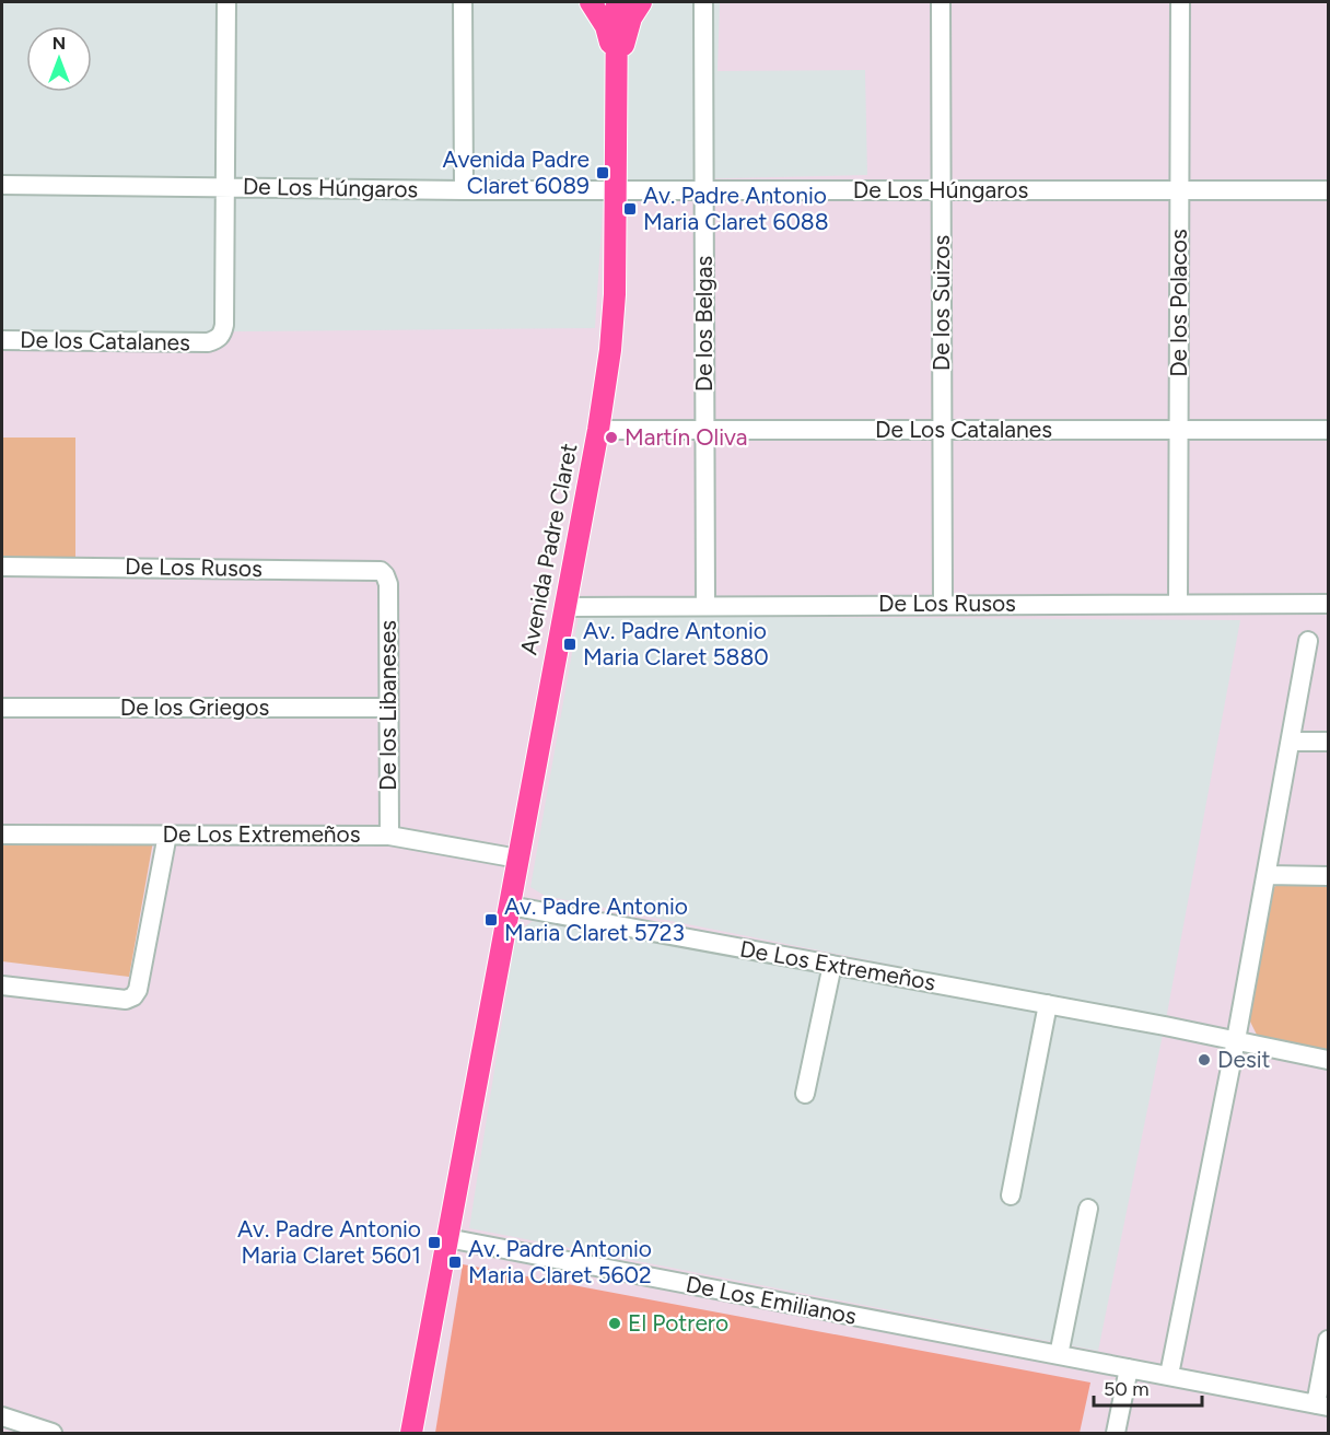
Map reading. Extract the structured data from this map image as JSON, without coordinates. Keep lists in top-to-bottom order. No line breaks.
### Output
{"streets":{"main road":["Avenida Padre Claret"],"street":["De Los Húngaros","De los Suizos","De los Polacos","De los Belgas","De los Catalanes","De Los Catalanes","De Los Rusos","De los Libaneses","De los Griegos","De Los Extremeños","De Los Emilianos"]},"crossings":[["De Los Húngaros","De los Suizos"],["De Los Húngaros","De los Polacos"],["De Los Húngaros","De los Belgas"],["De Los Húngaros","De los Catalanes"],["De Los Húngaros","Avenida Padre Claret"],["De los Suizos","De Los Catalanes"],["De los Suizos","De Los Rusos"],["De los Polacos","De Los Catalanes"],["De los Polacos","De Los Rusos"],["De los Belgas","De Los Catalanes"],["De los Belgas","De Los Rusos"],["De Los Catalanes","Avenida Padre Claret"],["Avenida Padre Claret","De Los Rusos"],["Avenida Padre Claret","De Los Extremeños"],["Avenida Padre Claret","De Los Emilianos"],["De Los Rusos","De los Libaneses"],["De los Libaneses","De los Griegos"],["De los Libaneses","De Los Extremeños"]],"places":{"transit":["Avenida Padre Claret 6089","Av. Padre Antonio Maria Claret 6088","Av. Padre Antonio Maria Claret 5880","Av. Padre Antonio Maria Claret 5723","Av. Padre Antonio Maria Claret 5601","Av. Padre Antonio Maria Claret 5602"],"other":["Martín Oliva","Desit","El Potrero"]},"scale_bar":"50 m","north":"top"}
